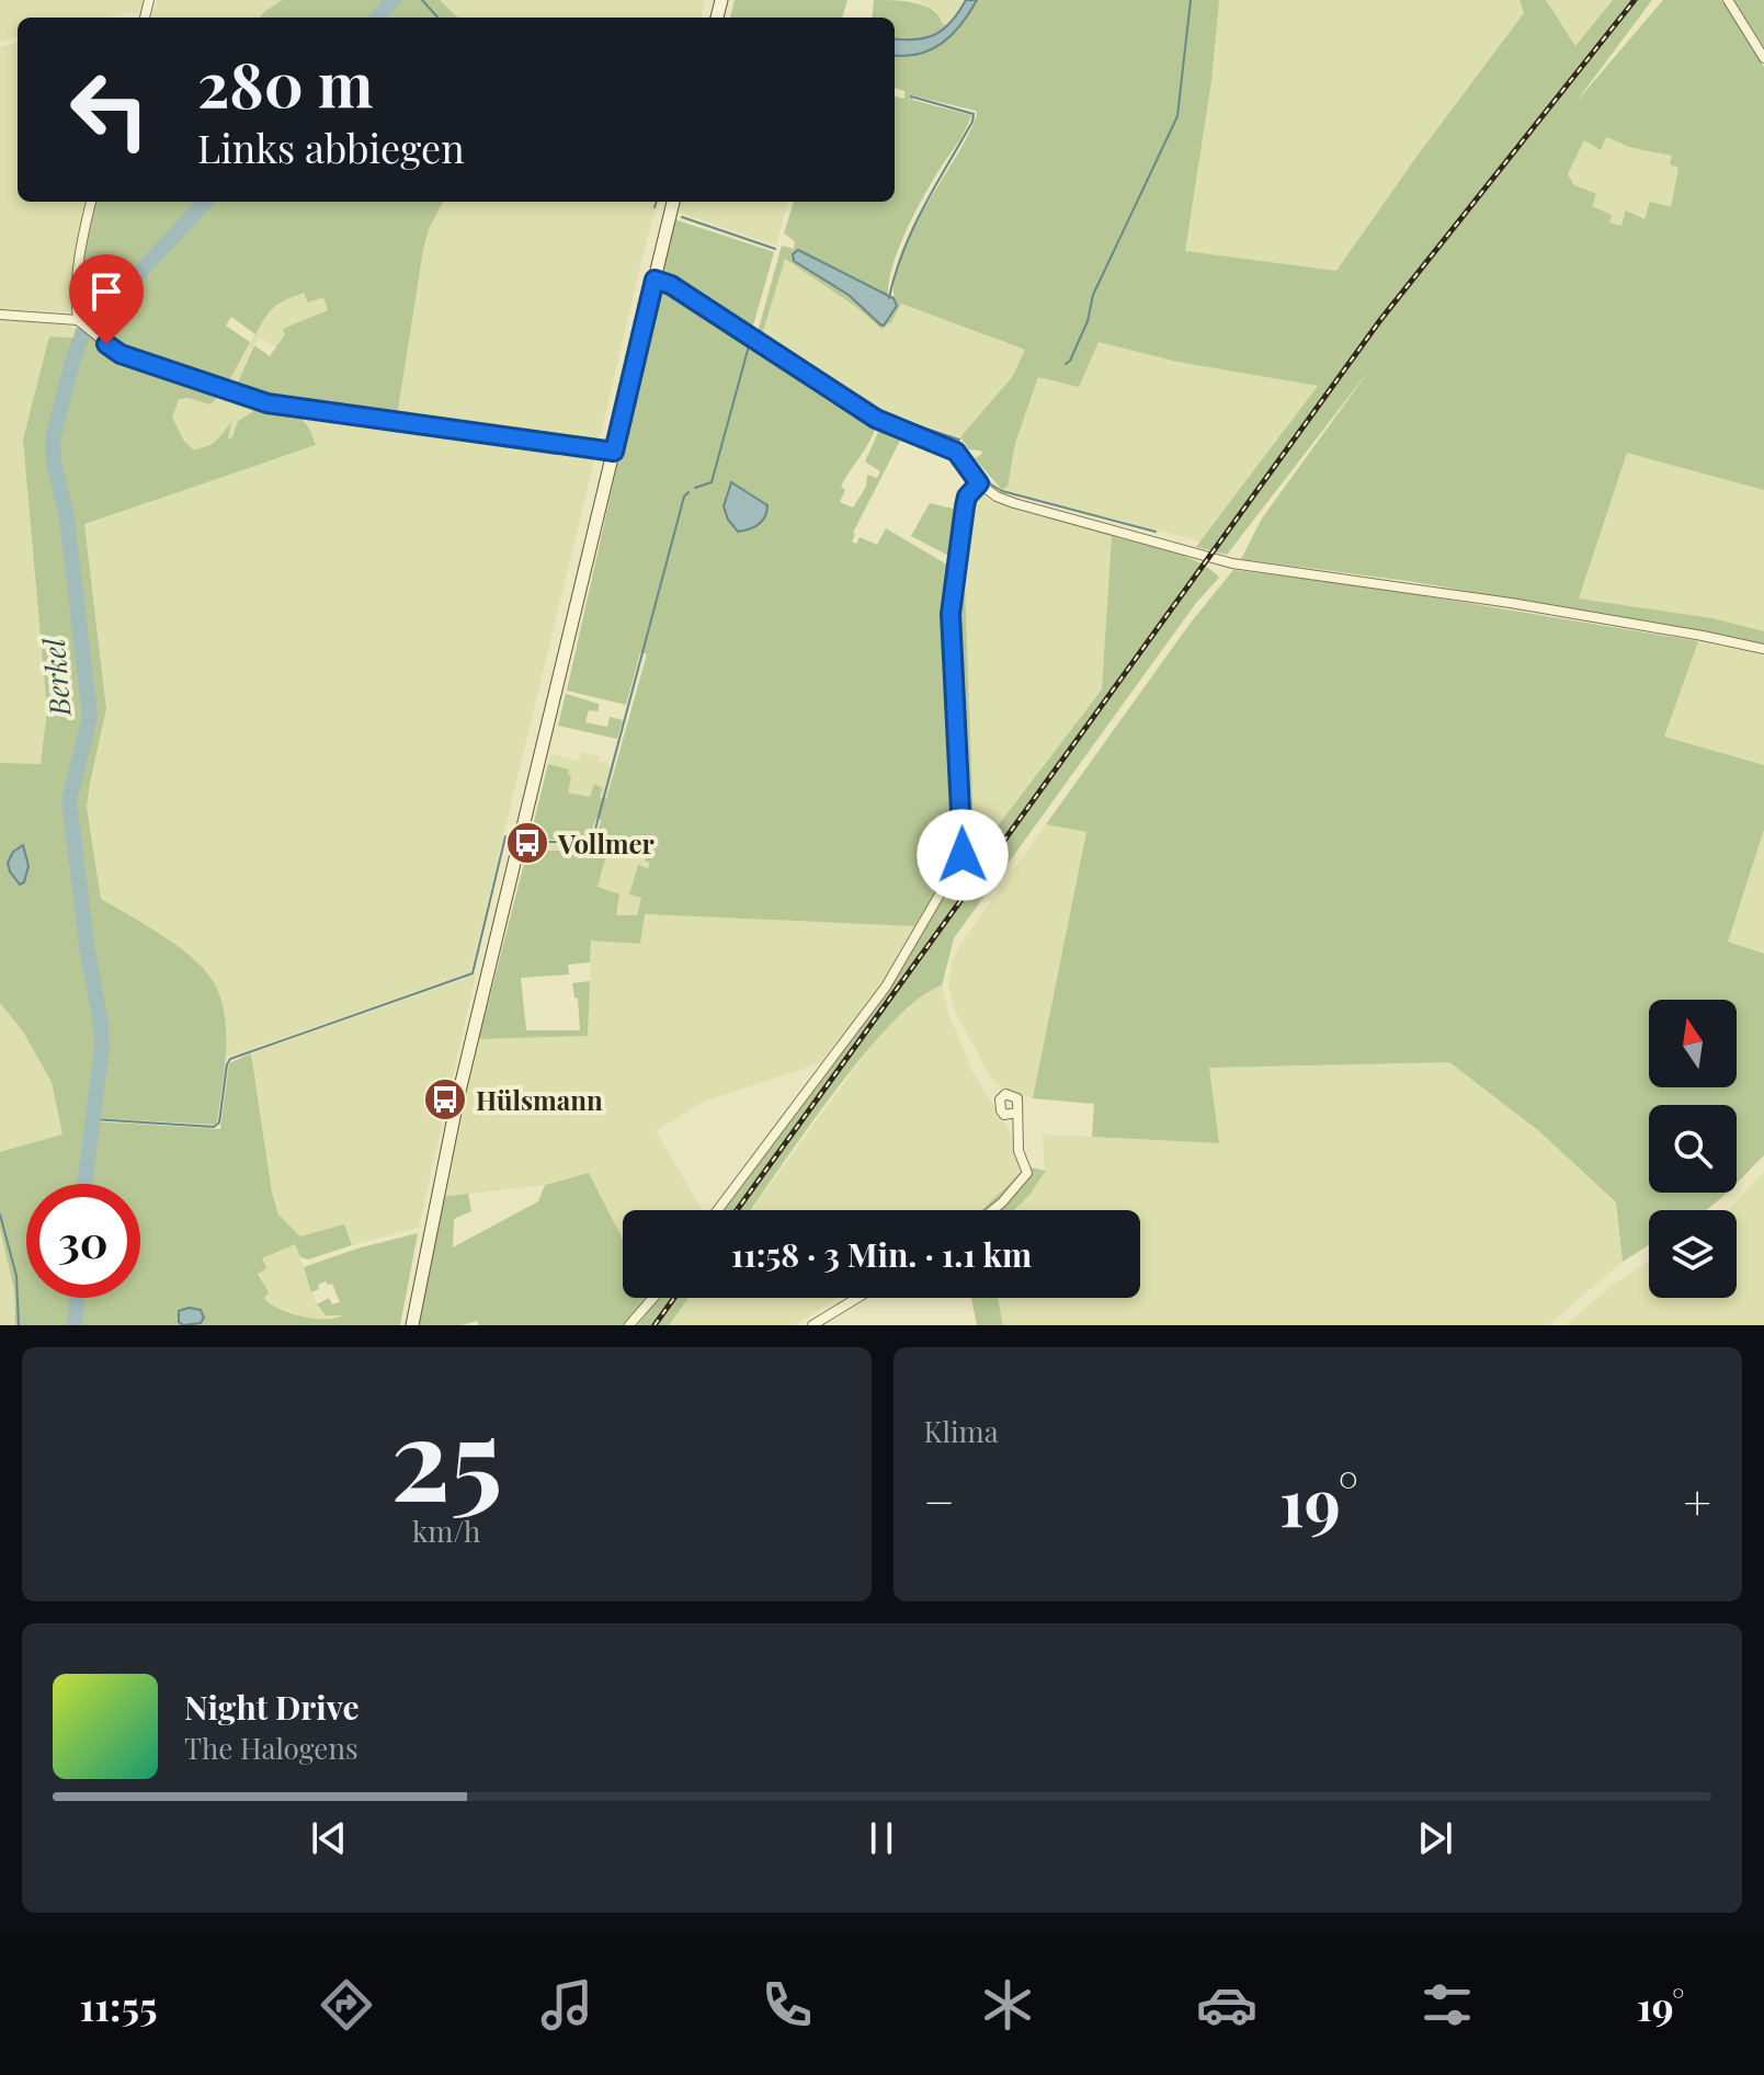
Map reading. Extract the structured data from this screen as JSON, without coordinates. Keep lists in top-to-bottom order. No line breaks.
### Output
{"water":["Berkel"],"places":{"bus stop":["Vollmer","Hülsmann"]},"north":"top","page":{"turn":["280 m","Links abbiegen"],"limit":"30","trip":"11:58 · 3 Min. · 1.1 km","tile":[["25","km/h"],"Klima"],"heat":["−","19°","+"],"song":["Night Drive","The Halogens"],"tabs":["11:55","19°"]}}
